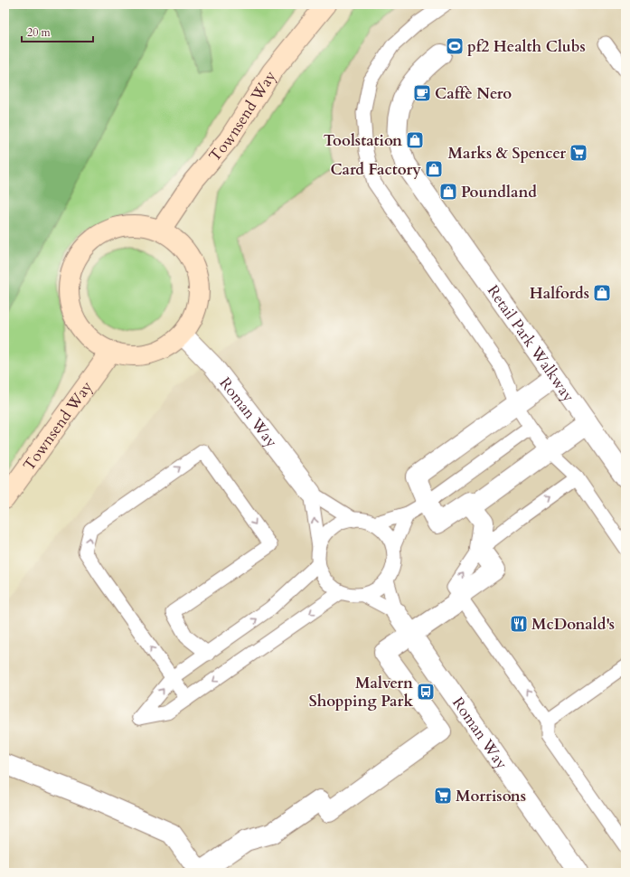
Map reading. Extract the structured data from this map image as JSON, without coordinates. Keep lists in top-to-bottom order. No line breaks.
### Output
{"streets":{"main road":["Townsend Way"],"street":["Retail Park Walkway","Roman Way"]},"places":{"sports":["pf2 Health Clubs"],"cafe":["Caffè Nero"],"shop":["Toolstation","Card Factory","Poundland","Halfords"],"supermarket":["Marks & Spencer","Morrisons"],"restaurant":["McDonald's"],"bus stop":["Malvern Shopping Park"]},"scale_bar":"20 m"}
